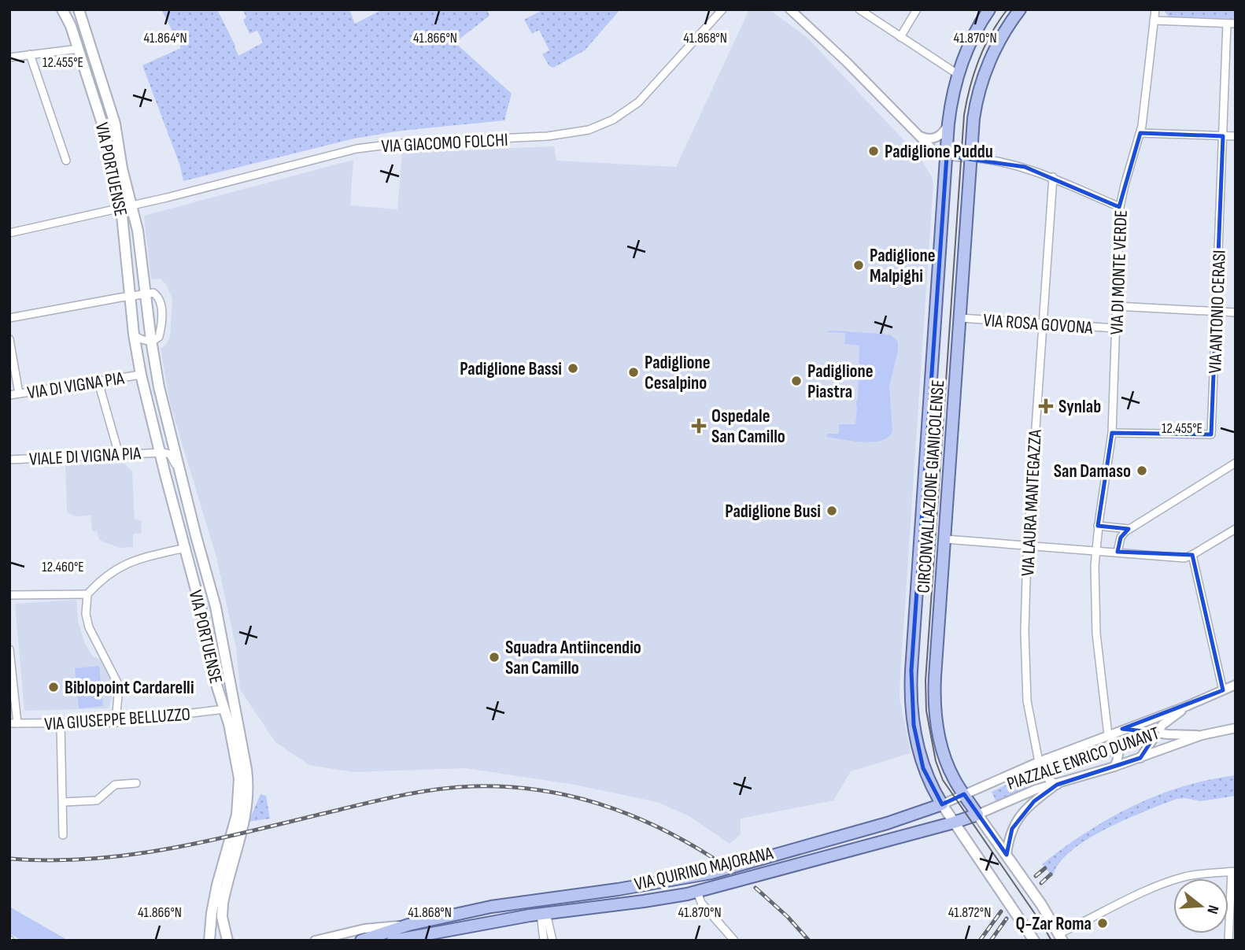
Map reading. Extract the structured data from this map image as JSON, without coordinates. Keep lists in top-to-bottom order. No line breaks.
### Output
{"streets":{"main road":["VIA PORTUENSE","CIRCONVALLAZIONE GIANICOLENSE","PIAZZALE ENRICO DUNANT","VIA QUIRINO MAJORANA"],"street":["VIA GIACOMO FOLCHI","VIA DI MONTE VERDE","VIA ANTONIO CERASI","VIA ROSA GOVONA","VIA DI VIGNA PIA","VIALE DI VIGNA PIA","VIA LAURA MANTEGAZZA","VIA GIUSEPPE BELLUZZO"]},"crossings":[["VIA GIACOMO FOLCHI","VIA PORTUENSE"],["VIA PORTUENSE","VIA DI VIGNA PIA"],["VIA PORTUENSE","VIALE DI VIGNA PIA"],["VIA PORTUENSE","VIA GIUSEPPE BELLUZZO"],["VIA DI MONTE VERDE","VIA ANTONIO CERASI"],["VIA DI MONTE VERDE","VIA ROSA GOVONA"],["VIA ROSA GOVONA","CIRCONVALLAZIONE GIANICOLENSE"],["VIA ROSA GOVONA","VIA LAURA MANTEGAZZA"],["CIRCONVALLAZIONE GIANICOLENSE","PIAZZALE ENRICO DUNANT"],["CIRCONVALLAZIONE GIANICOLENSE","VIA QUIRINO MAJORANA"],["VIA LAURA MANTEGAZZA","PIAZZALE ENRICO DUNANT"],["PIAZZALE ENRICO DUNANT","VIA QUIRINO MAJORANA"]],"places":{"other":["Padiglione Puddu","Padiglione Malpighi","Padiglione Bassi","Padiglione Cesalpino","Padiglione Piastra","San Damaso","Padiglione Busi","Squadra Antiincendio San Camillo","Biblopoint Cardarelli","Q-Zar Roma"],"health":["Synlab","Ospedale San Camillo"]},"north":"right","coordinates":["41.864°N","41.866°N","41.868°N","41.870°N","12.455°E","12.460°E","41.872°N"]}
